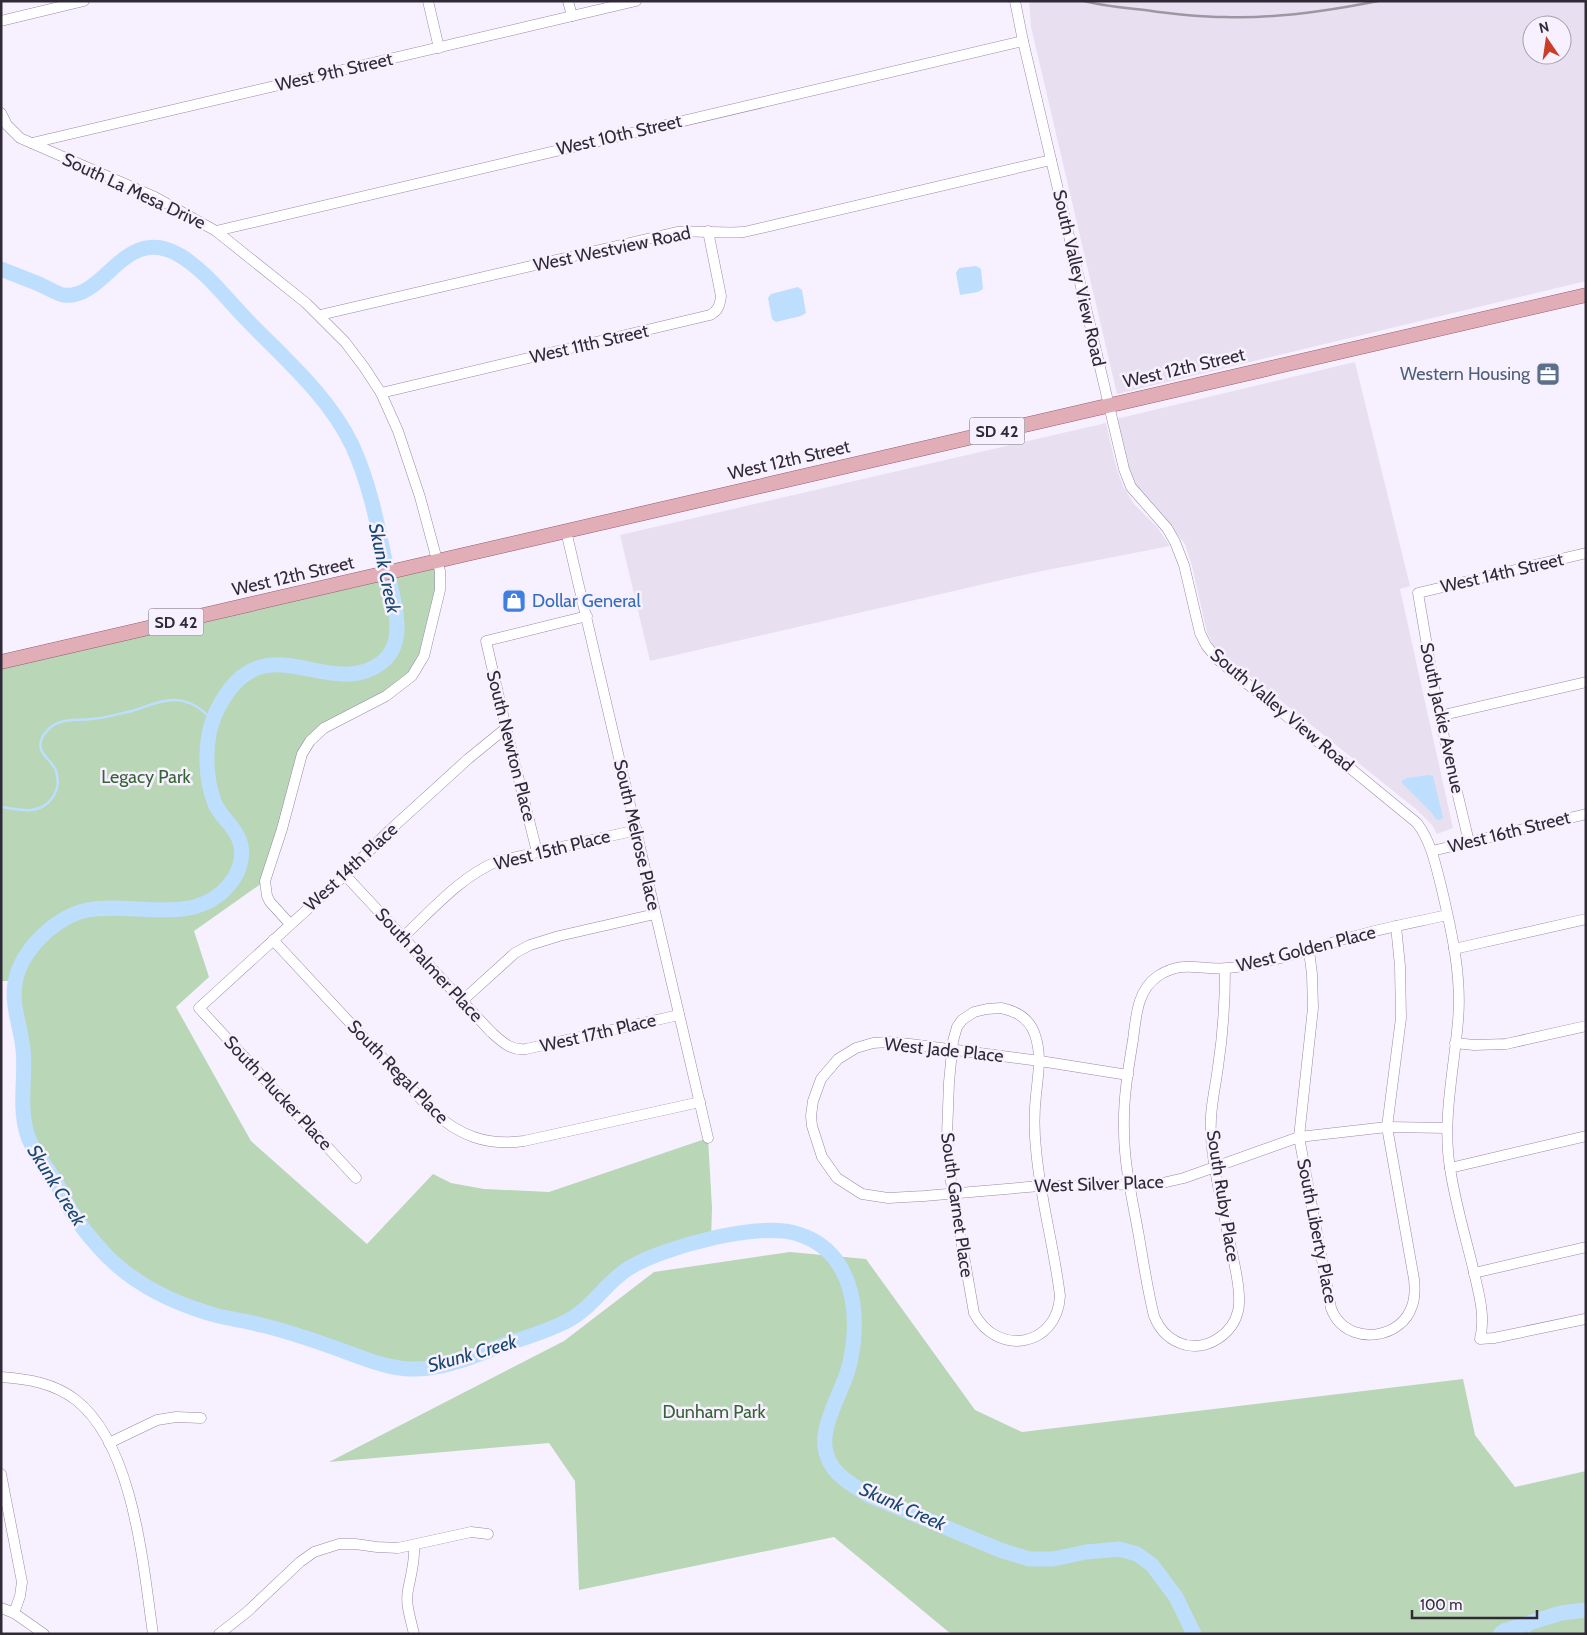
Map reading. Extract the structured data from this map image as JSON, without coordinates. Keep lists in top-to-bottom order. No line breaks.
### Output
{"streets":{"main road":["West 12th Street","SD 42"],"street":["West 9th Street","West 10th Street","South La Mesa Drive","West Westview Road","South Valley View Road","West 11th Street","West 14th Street","South Jackie Avenue","South Newton Place","West 16th Street","South Melrose Place","West 15th Place","West 14th Place","West Golden Place","South Palmer Place","West 17th Place","West Jade Place","South Regal Place","South Plucker Place","West Silver Place","South Ruby Place","South Garnet Place","South Liberty Place"]},"crossings":[["West 9th Street","South La Mesa Drive"],["West 10th Street","South La Mesa Drive"],["West 10th Street","South Valley View Road"],["South La Mesa Drive","West Westview Road"],["South La Mesa Drive","West 11th Street"],["South La Mesa Drive","West 12th Street"],["South La Mesa Drive","West 14th Place"],["West Westview Road","South Valley View Road"],["West Westview Road","West 11th Street"],["South Valley View Road","West 12th Street"],["South Valley View Road","West 16th Street"],["South Valley View Road","West Golden Place"],["South Valley View Road","West Silver Place"],["West 12th Street","South Melrose Place"],["West 14th Street","South Jackie Avenue"],["South Jackie Avenue","West 16th Street"],["South Newton Place","South Melrose Place"],["South Newton Place","West 15th Place"],["South Newton Place","West 14th Place"],["South Melrose Place","West 15th Place"],["South Melrose Place","West 17th Place"],["South Melrose Place","South Regal Place"],["West 15th Place","South Palmer Place"],["West 14th Place","South Palmer Place"],["West 14th Place","South Regal Place"],["West 14th Place","South Plucker Place"],["West Golden Place","West Jade Place"],["West Golden Place","South Ruby Place"],["West Golden Place","South Liberty Place"],["South Palmer Place","West 17th Place"],["West Jade Place","West Silver Place"],["West Jade Place","South Garnet Place"],["West Silver Place","South Ruby Place"],["West Silver Place","South Garnet Place"],["West Silver Place","South Liberty Place"]],"water":["Skunk Creek"],"parks":["Legacy Park","Dunham Park"],"places":{"office":["Western Housing"],"shop":["Dollar General"]},"scale_bar":"100 m","north":"top"}
